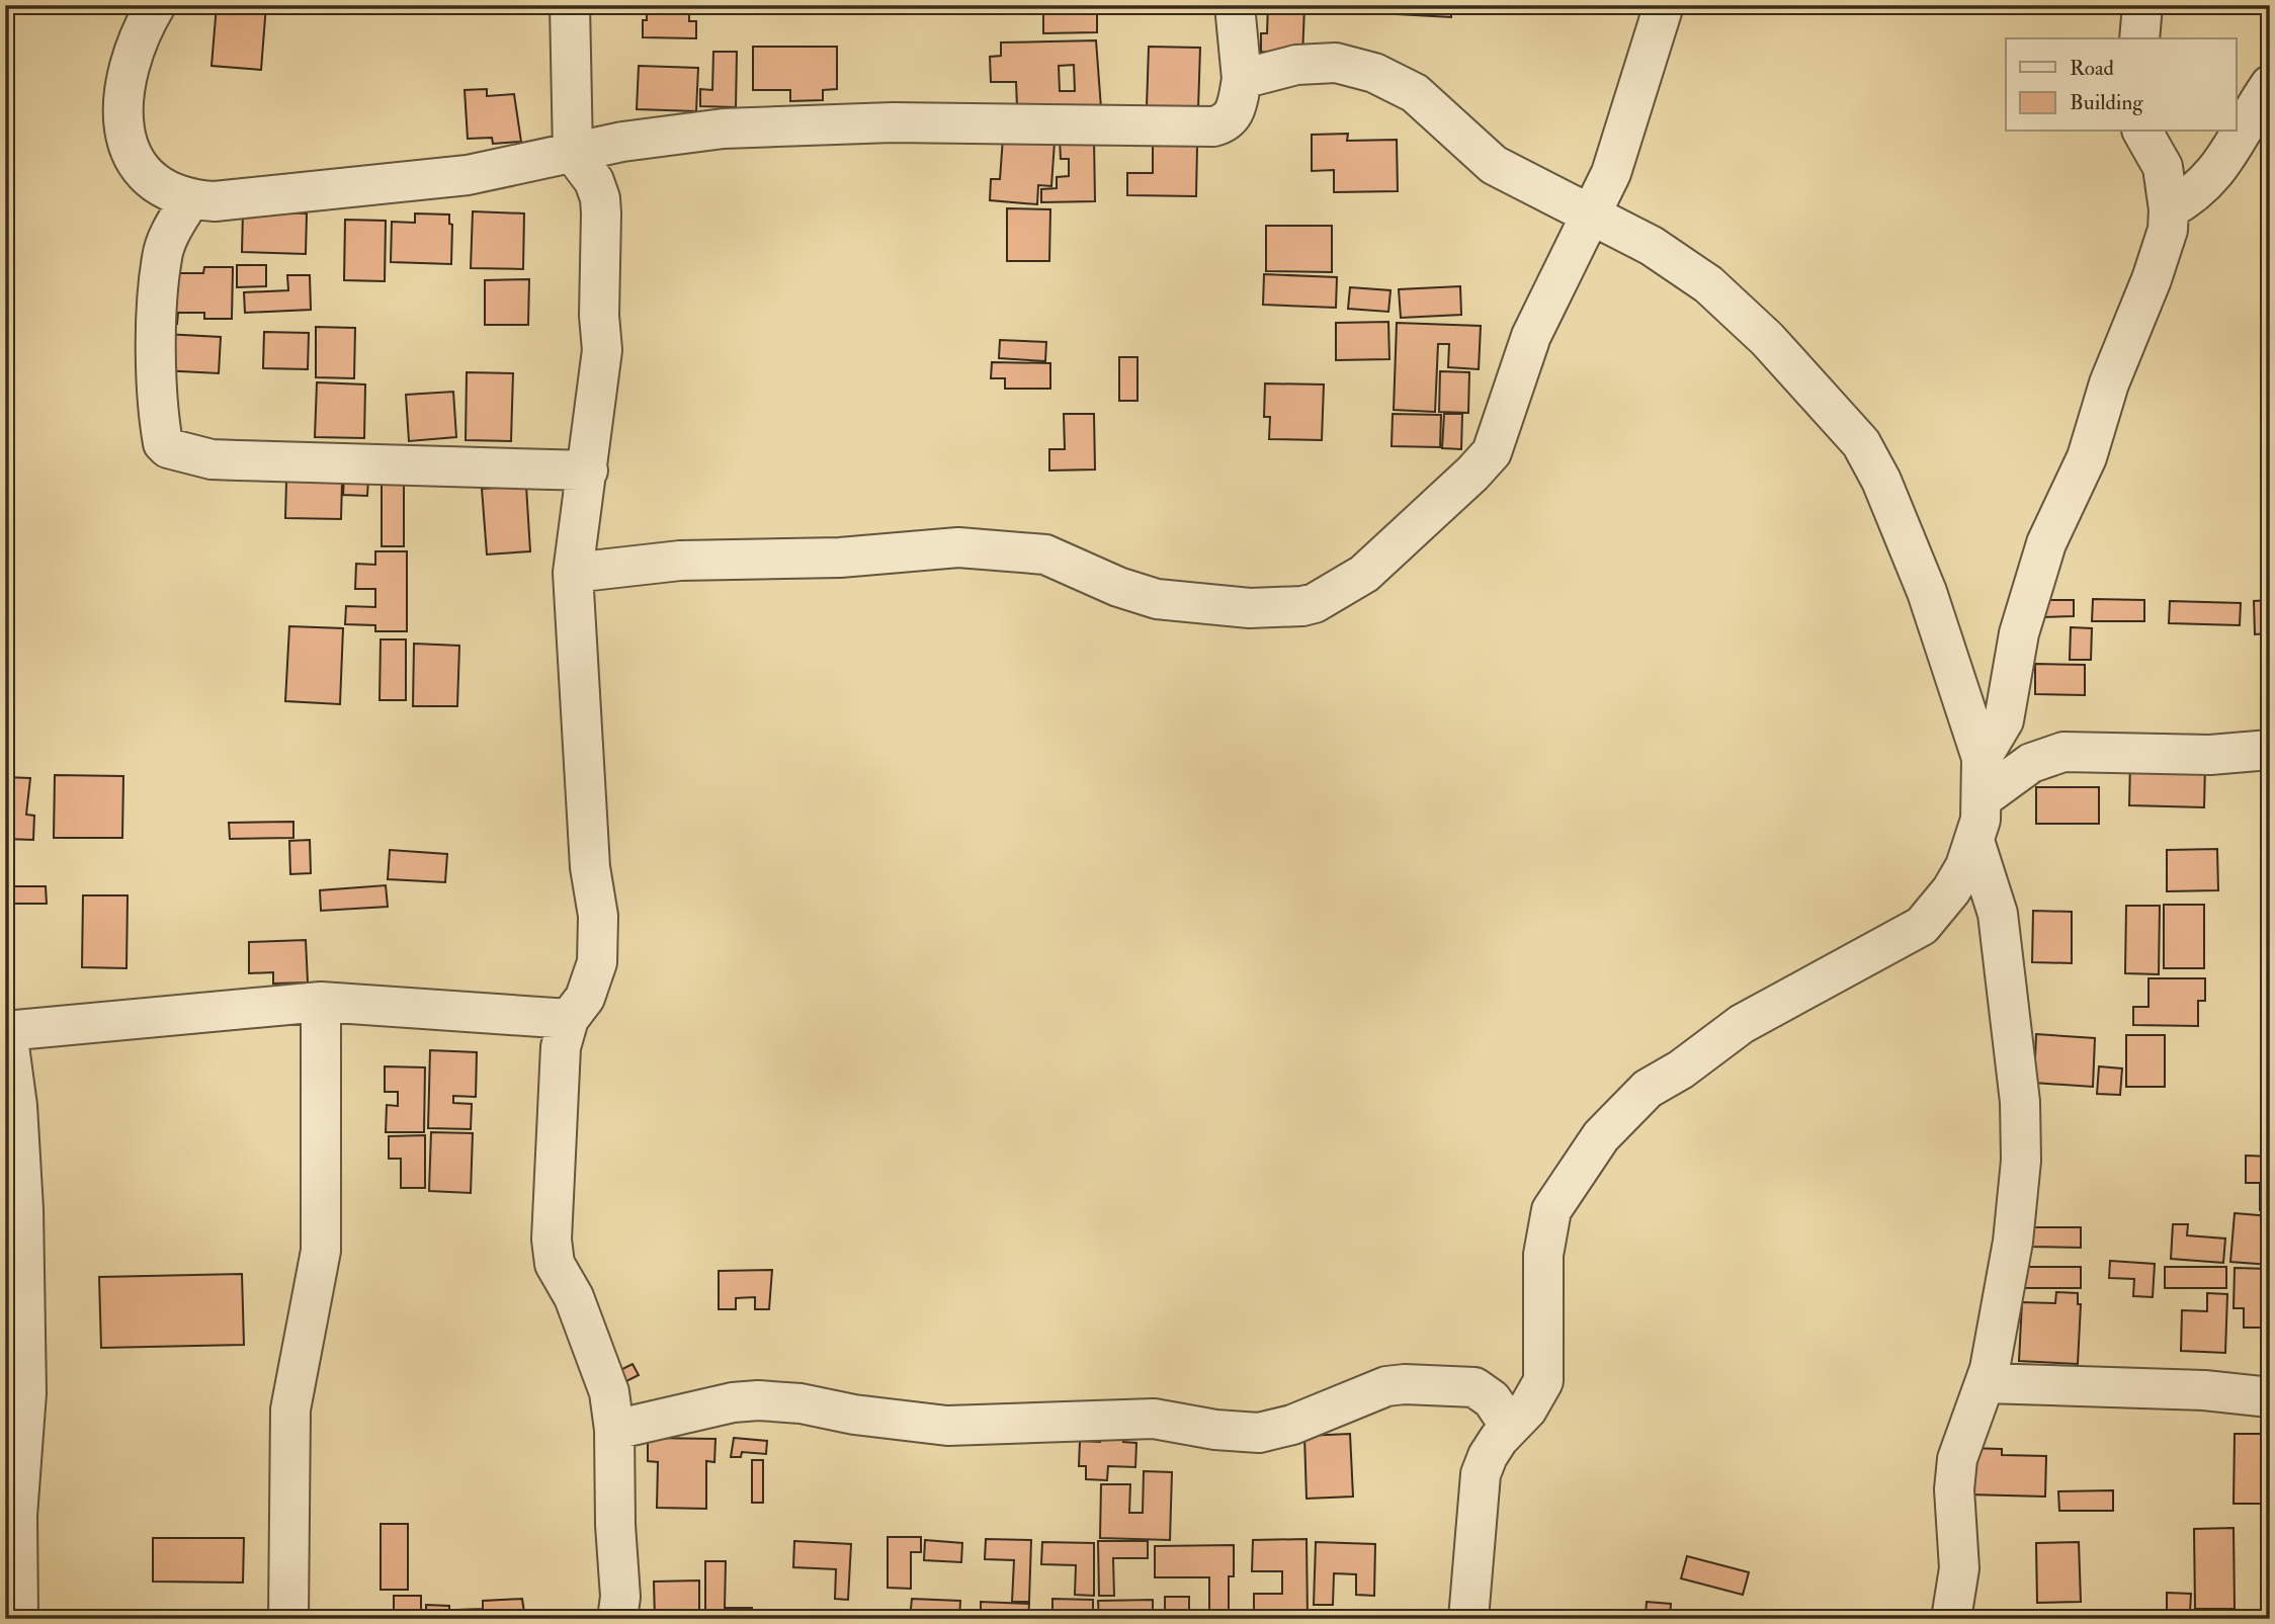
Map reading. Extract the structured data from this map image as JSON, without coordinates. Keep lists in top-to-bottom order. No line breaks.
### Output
{"legend":["Road","Building"]}
